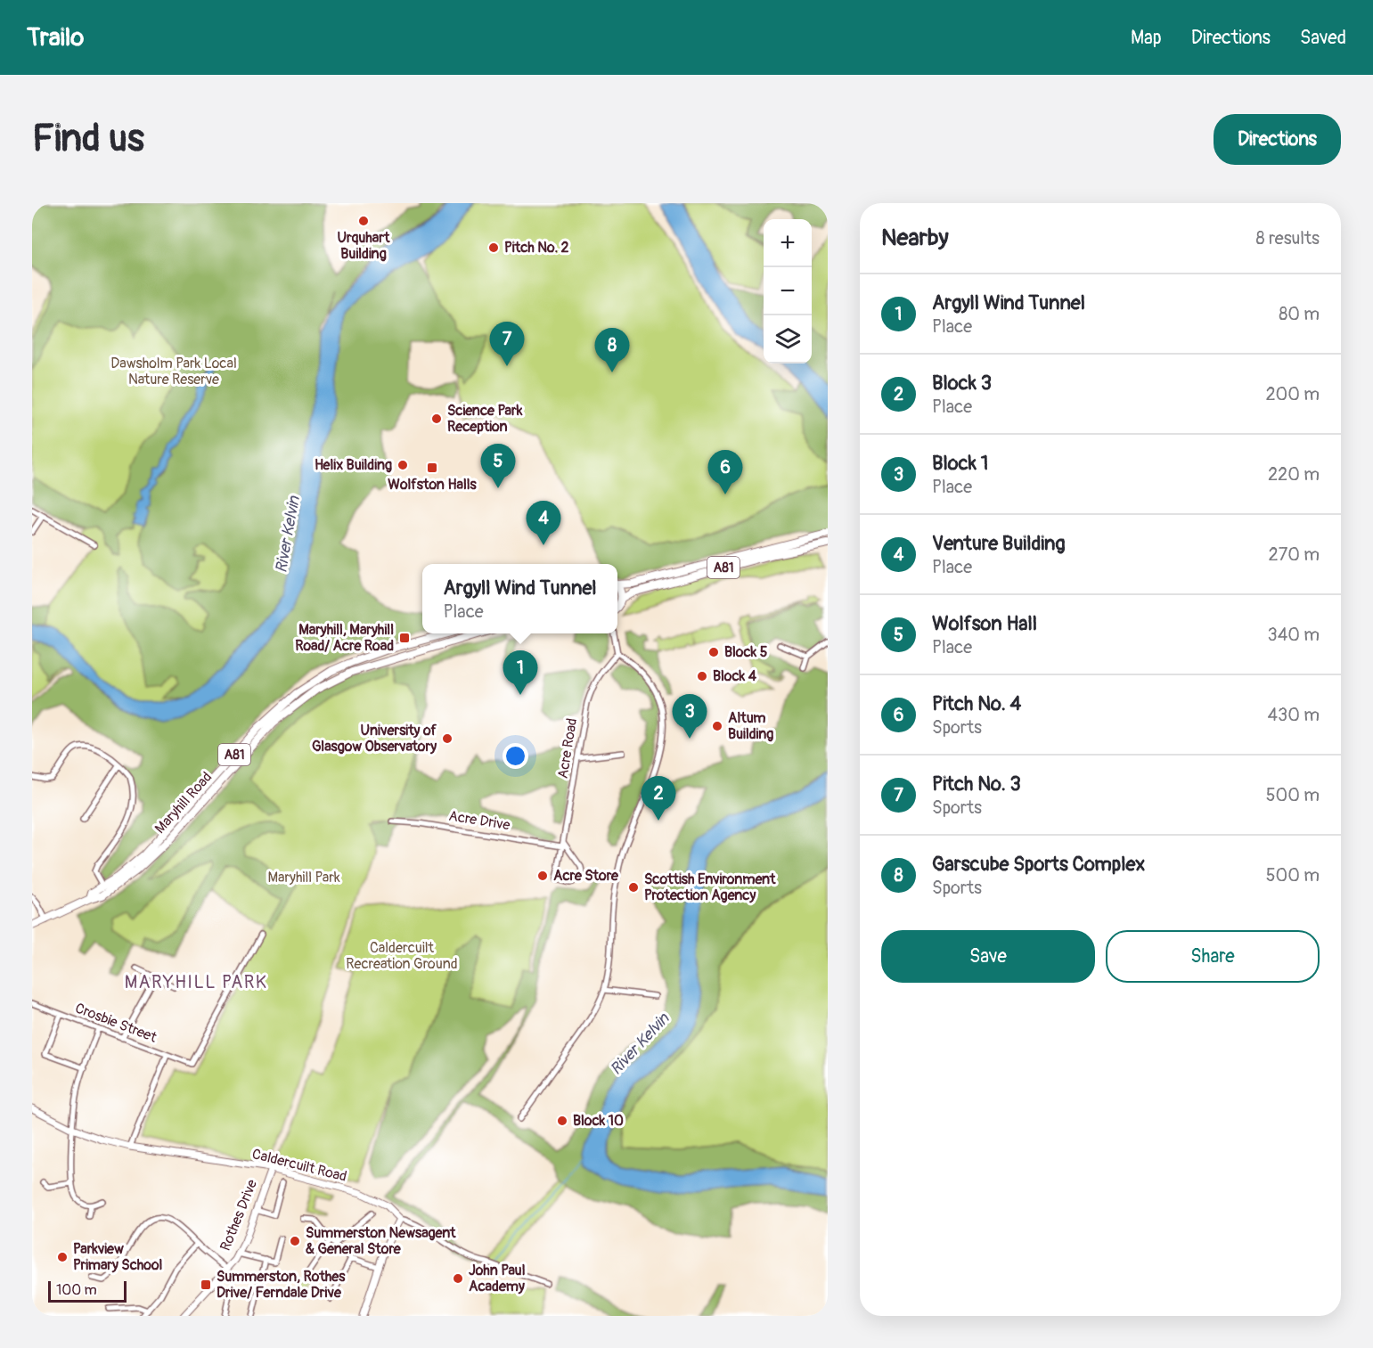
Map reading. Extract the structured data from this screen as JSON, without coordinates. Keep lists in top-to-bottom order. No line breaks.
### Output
{"streets":{"main road":["A81","Maryhill Road"],"street":["Acre Road","Acre Drive","Crosbie Street","Caldercuilt Road","Rothes Drive"]},"crossings":[["Acre Road","Acre Drive"],["Caldercuilt Road","Rothes Drive"]],"districts":["MARYHILL PARK"],"water":["River Kelvin"],"parks":["Dawsholm Park Local Nature Reserve","Maryhill Park","Caldercuilt Recreation Ground"],"places":{"other":["Urquhart Building","Pitch No. 2","Science Park Reception","Helix Building","Block 5","Block 4","Altum Building","University of Glasgow Observatory","Acre Store","Scottish Environment Protection Agency","Block 10","Summerston Newsagent & General Store","Parkview Primary School","John Paul Academy"],"transit":["Wolfston Halls","Maryhill, Maryhill Road/ Acre Road","Summerston, Rothes Drive/ Ferndale Drive"]},"scale_bar":"100 m","page":{"header":"Trailo","nav":["Map","Directions","Saved"],"buttons":["Directions",["Save","Share"]],"title":"Find us","heading":["Nearby","8 results"],"map_buttons":["+","−"],"list":[{"mark":"1","name":"Argyll Wind Tunnel","note":"Place","value":"80 m"},{"mark":"2","name":"Block 3","note":"Place","value":"200 m"},{"mark":"3","name":"Block 1","note":"Place","value":"220 m"},{"mark":"4","name":"Venture Building","note":"Place","value":"270 m"},{"mark":"5","name":"Wolfson Hall","note":"Place","value":"340 m"},{"mark":"6","name":"Pitch No. 4","note":"Sports","value":"430 m"},{"mark":"7","name":"Pitch No. 3","note":"Sports","value":"500 m"},{"mark":"8","name":"Garscube Sports Complex","note":"Sports","value":"500 m"}],"pins":["7","8","5","6","4","1","3","2"],"popup":["Argyll Wind Tunnel","Place"],"scale":"100 m"}}
